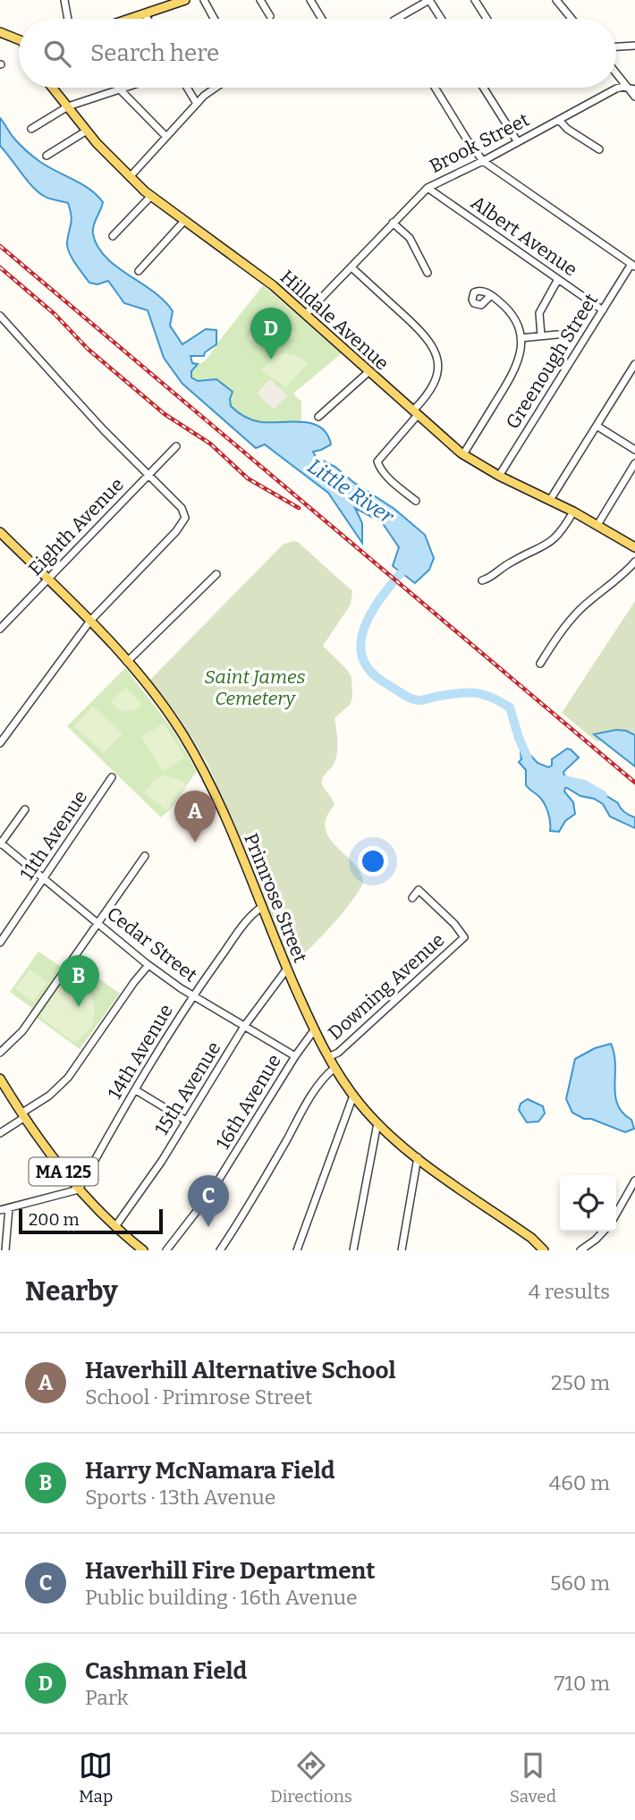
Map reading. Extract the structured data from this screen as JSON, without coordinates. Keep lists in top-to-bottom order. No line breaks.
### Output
{"streets":{"main road":["Hilldale Avenue","Primrose Street","MA 125"],"street":["Brook Street","Albert Avenue","Greenough Street","Eighth Avenue","11th Avenue","Cedar Street","Downing Avenue","14th Avenue","15th Avenue","16th Avenue"]},"crossings":[["Brook Street","Albert Avenue"],["Brook Street","Hilldale Avenue"],["Albert Avenue","Greenough Street"],["Hilldale Avenue","Greenough Street"],["Eighth Avenue","Primrose Street"],["11th Avenue","Cedar Street"],["Primrose Street","Downing Avenue"],["Primrose Street","14th Avenue"],["Primrose Street","15th Avenue"],["Primrose Street","16th Avenue"],["Cedar Street","14th Avenue"],["Cedar Street","15th Avenue"],["Cedar Street","16th Avenue"],["14th Avenue","MA 125"],["15th Avenue","MA 125"]],"water":["Little River"],"parks":["Saint James Cemetery"],"scale_bar":"200 m","page":{"search":"Search here","pins":["D","A","B","C"],"scale":"200 m","heading":["Nearby","4 results"],"list":[{"mark":"A","name":"Haverhill Alternative School","note":"School · Primrose Street","value":"250 m"},{"mark":"B","name":"Harry McNamara Field","note":"Sports · 13th Avenue","value":"460 m"},{"mark":"C","name":"Haverhill Fire Department","note":"Public building · 16th Avenue","value":"560 m"},{"mark":"D","name":"Cashman Field","note":"Park","value":"710 m"}],"nav":["Map","Directions","Saved"]}}
